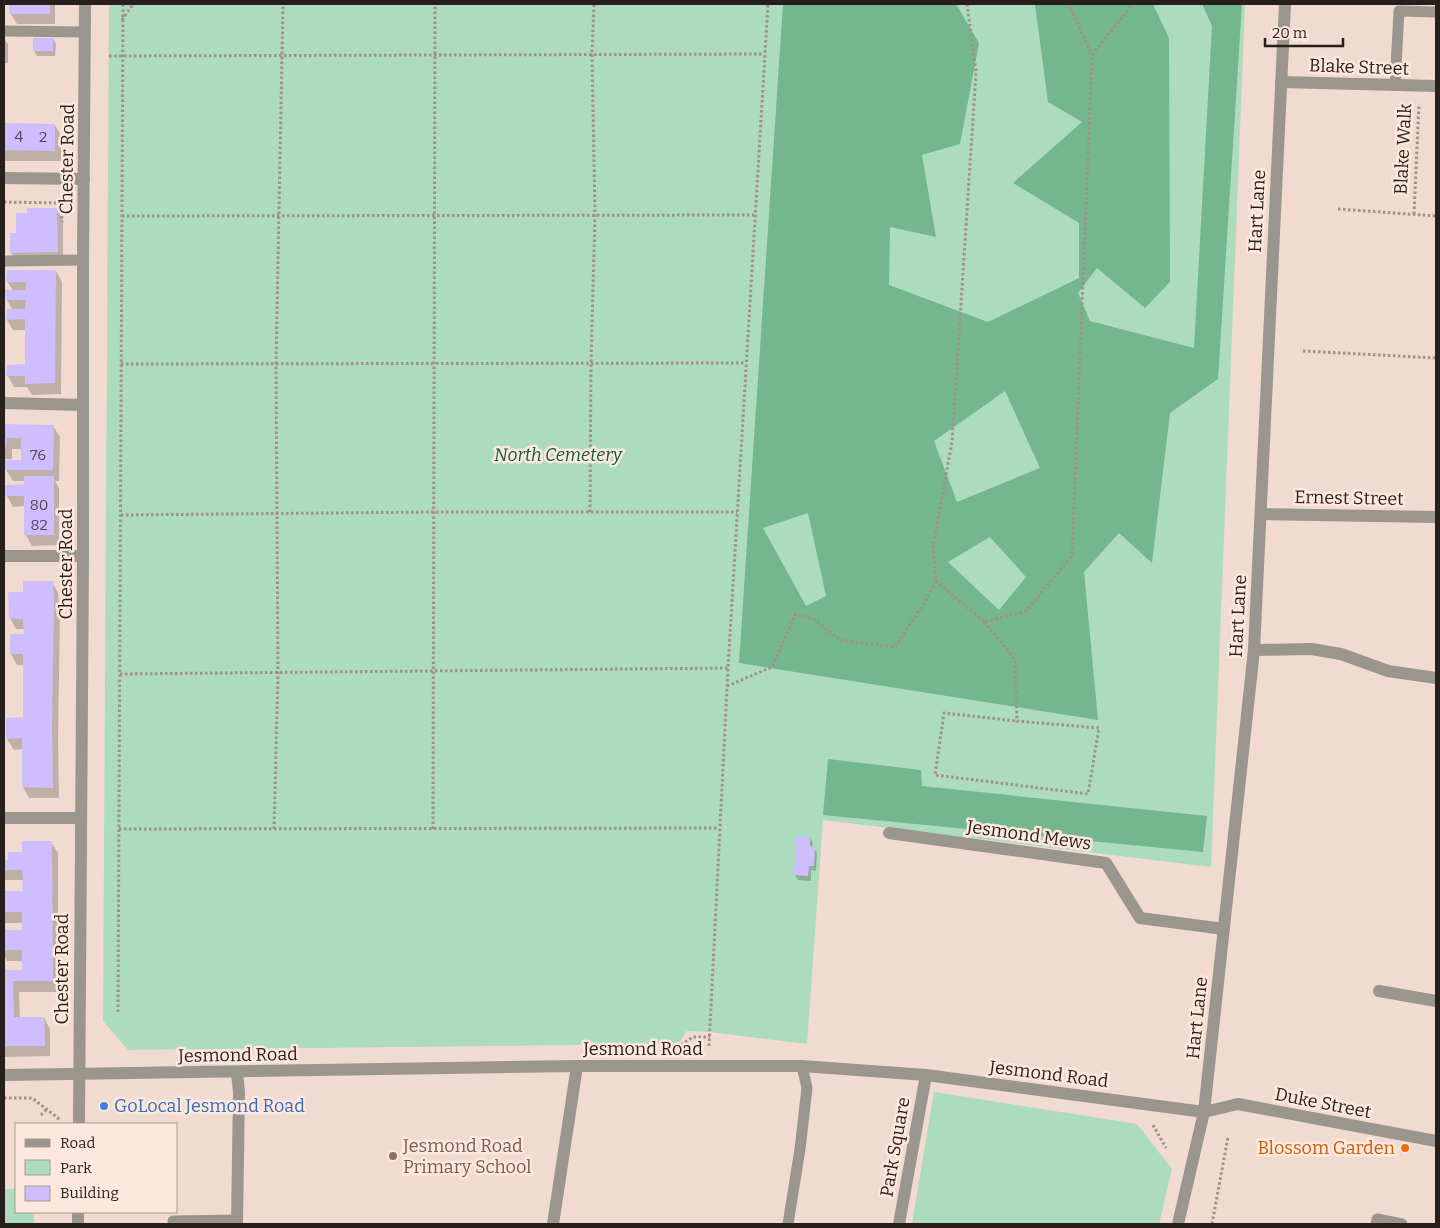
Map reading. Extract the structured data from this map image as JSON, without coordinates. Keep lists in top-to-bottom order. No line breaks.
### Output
{"streets":{"street":["Blake Street","Chester Road","Hart Lane","Ernest Street","Jesmond Mews","Jesmond Road","Duke Street","Park Square"],"path":["Blake Walk"]},"crossings":[["Blake Street","Blake Walk"],["Blake Street","Hart Lane"],["Chester Road","Jesmond Road"],["Hart Lane","Ernest Street"],["Hart Lane","Jesmond Mews"],["Hart Lane","Jesmond Road"],["Hart Lane","Duke Street"],["Jesmond Road","Duke Street"],["Jesmond Road","Park Square"]],"parks":["North Cemetery"],"places":["GoLocal Jesmond Road","Blossom Garden","Jesmond Road Primary School"],"house_numbers":["4","2","76","80","82"],"legend":["Road","Park","Building"],"scale_bar":"20 m"}
